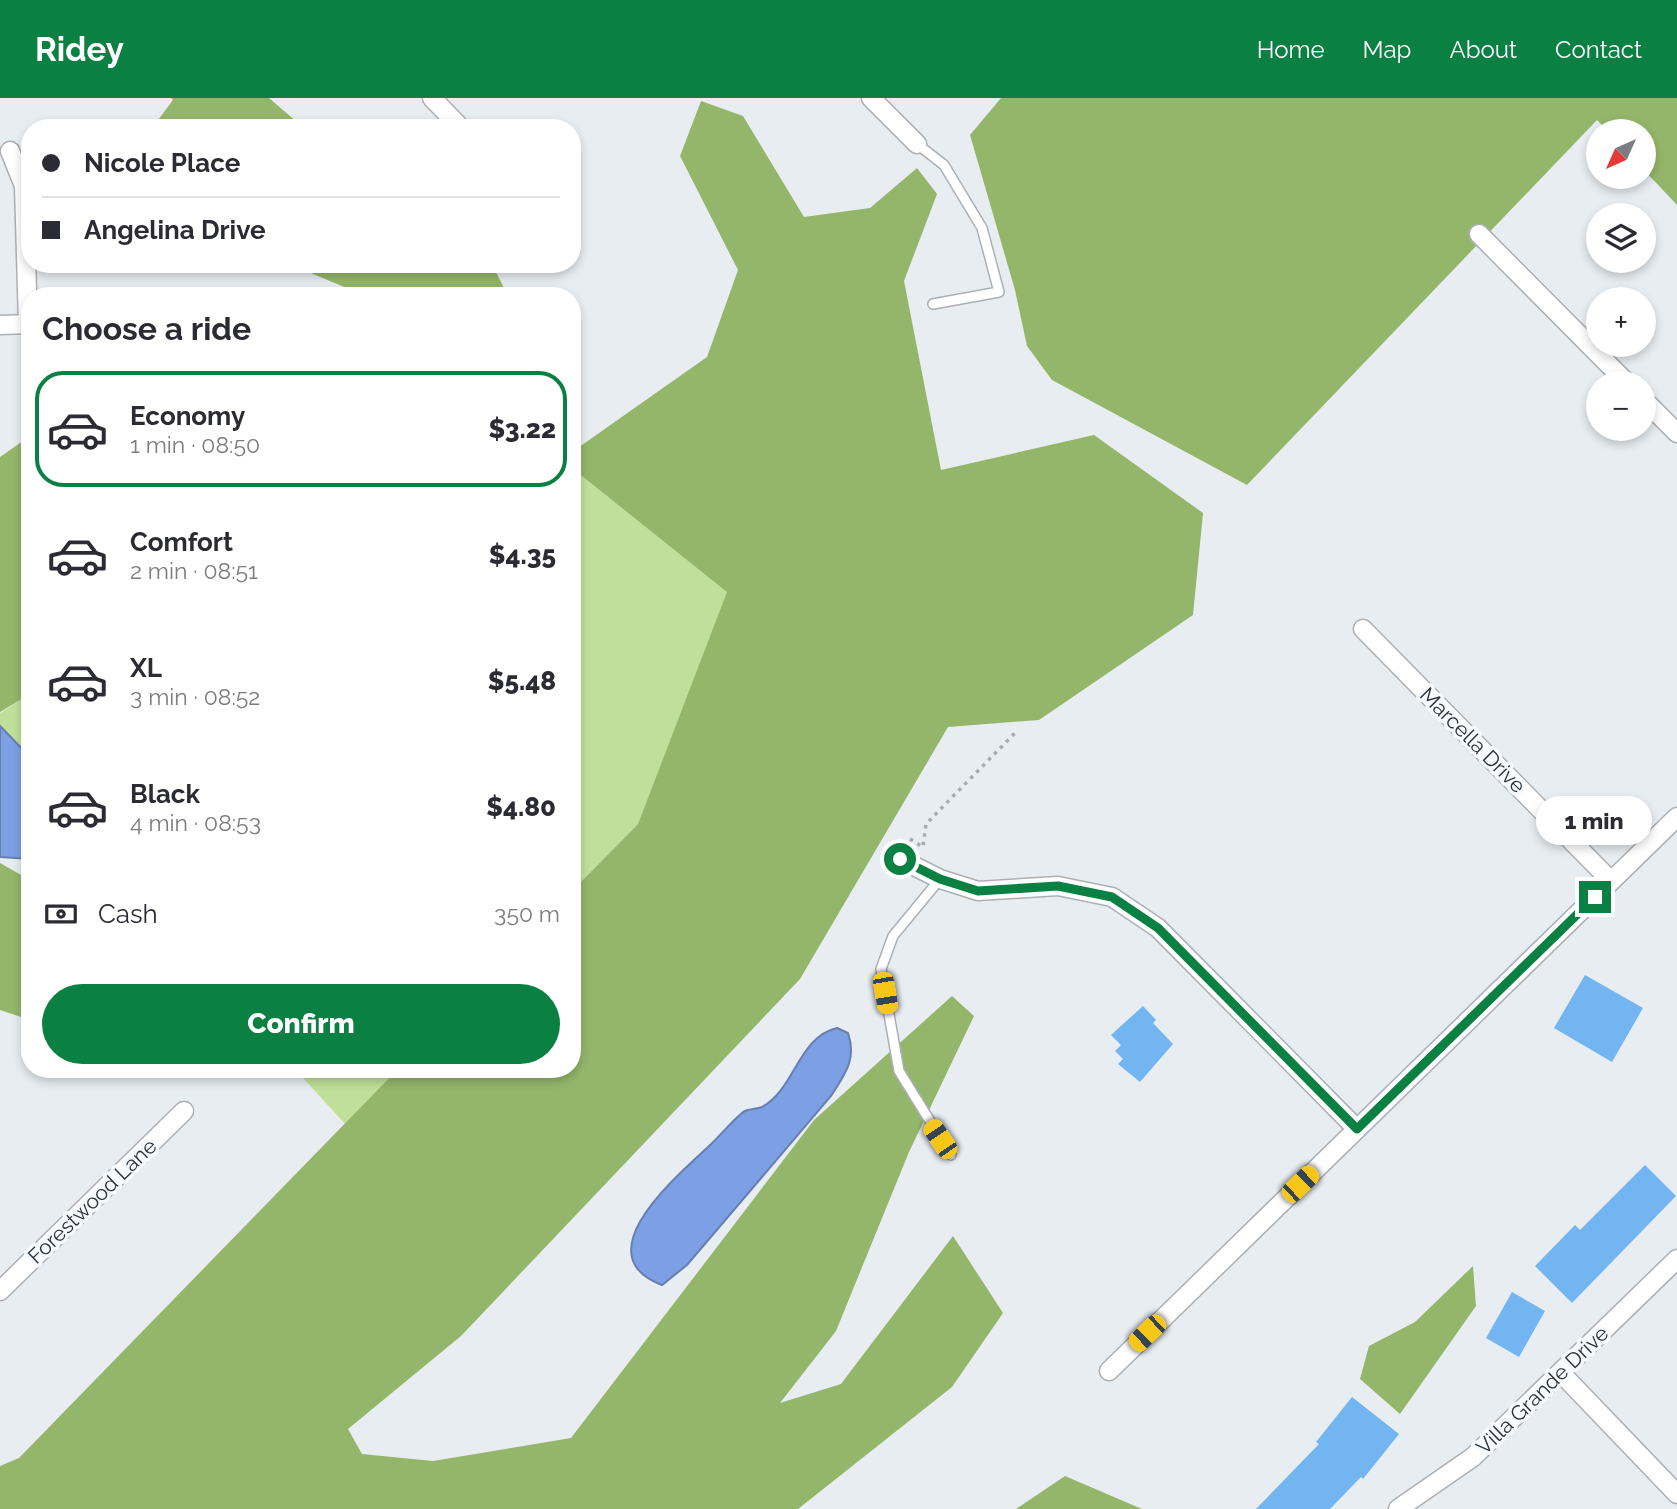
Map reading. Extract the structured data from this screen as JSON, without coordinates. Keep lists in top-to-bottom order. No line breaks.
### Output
{"streets":{"street":["Marcella Drive","Forestwood Lane","Villa Grande Drive"]},"north":"bottom left","page":{"header":"Ridey","nav":["Home","Map","About","Contact"],"map_buttons":["+","−"],"banner":["Nicole Place","Angelina Drive"],"heading":"Choose a ride","list":[{"name":"Economy","note":"1 min · 08:50","value":"$3.22"},{"name":"Comfort","note":"2 min · 08:51","value":"$4.35"},{"name":"XL","note":"3 min · 08:52","value":"$5.48"},{"name":"Black","note":"4 min · 08:53","value":"$4.80"}],"bubble":"1 min","pay":["Cash","350 m"],"buttons":"Confirm"}}
